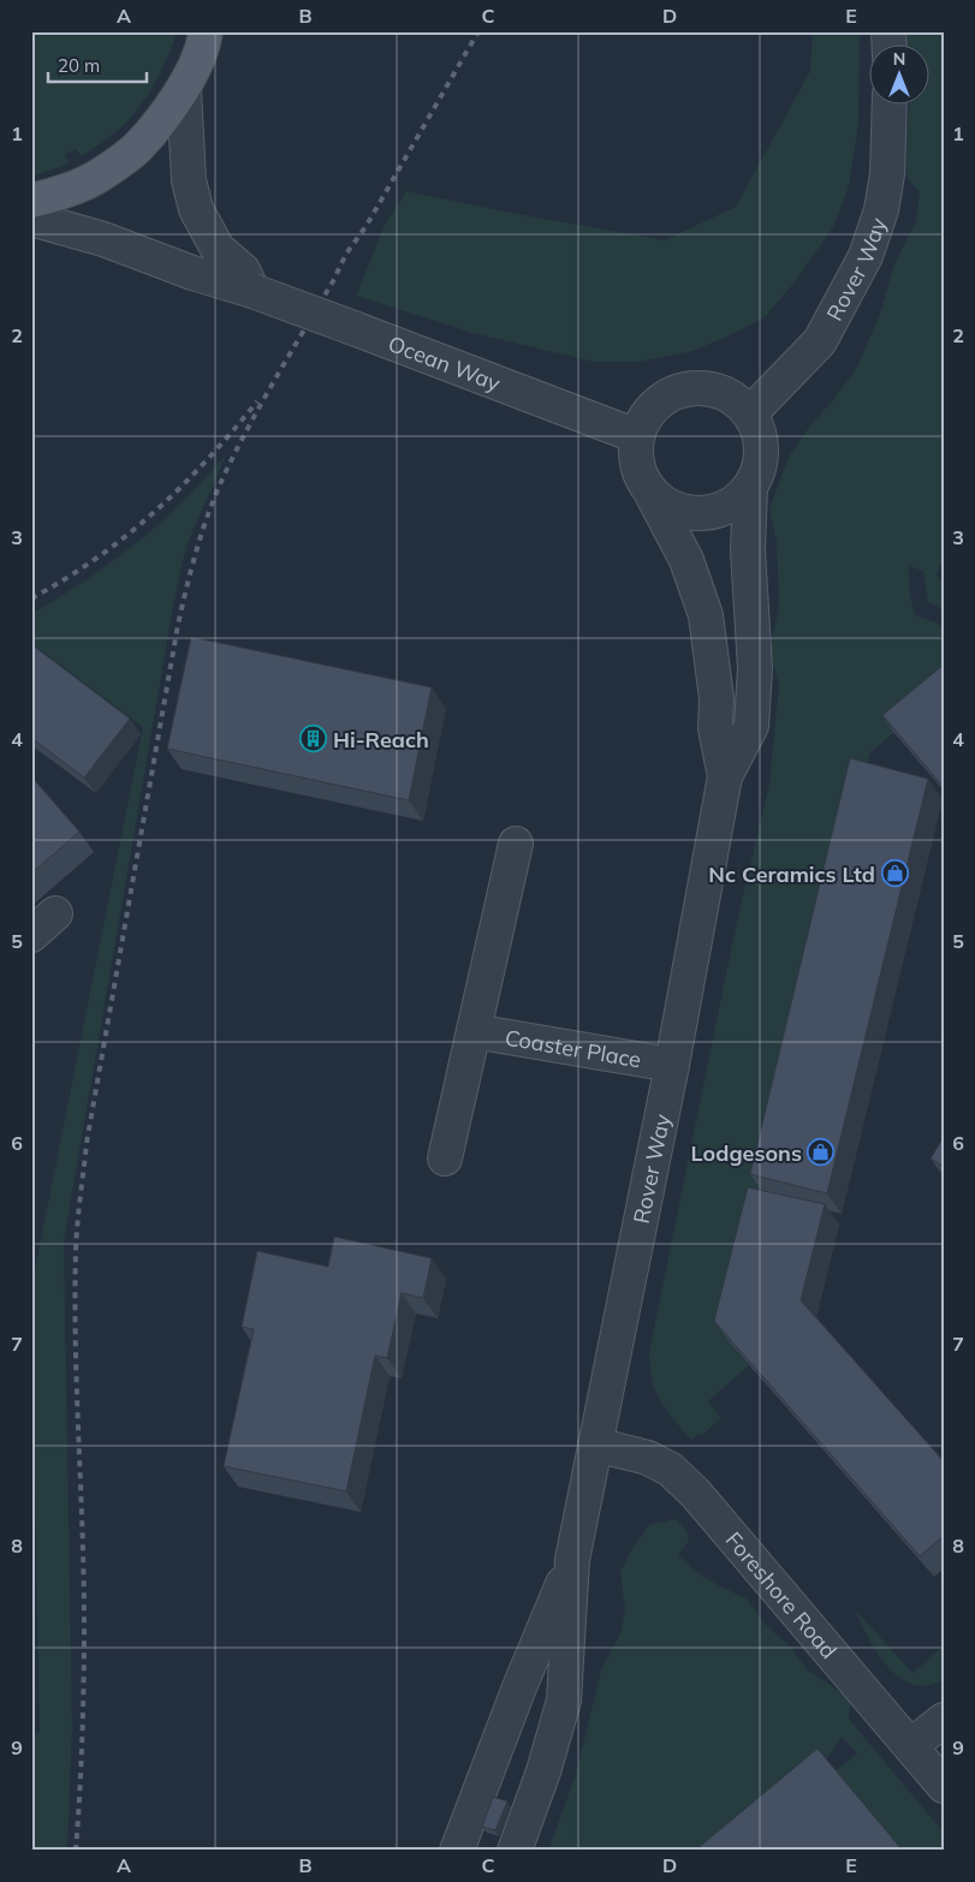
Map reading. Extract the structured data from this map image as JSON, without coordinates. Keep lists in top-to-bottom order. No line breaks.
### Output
{"streets":{"street":["Rover Way","Ocean Way","Coaster Place","Foreshore Road"]},"crossings":[["Rover Way","Ocean Way"],["Rover Way","Coaster Place"],["Rover Way","Foreshore Road"]],"places":{"building":["Hi-Reach"],"shop":["Nc Ceramics Ltd","Lodgesons"]},"scale_bar":"20 m","north":"top","grid":{"columns":["A","B","C","D","E"],"rows":["1","2","3","4","5","6","7","8","9"]}}
